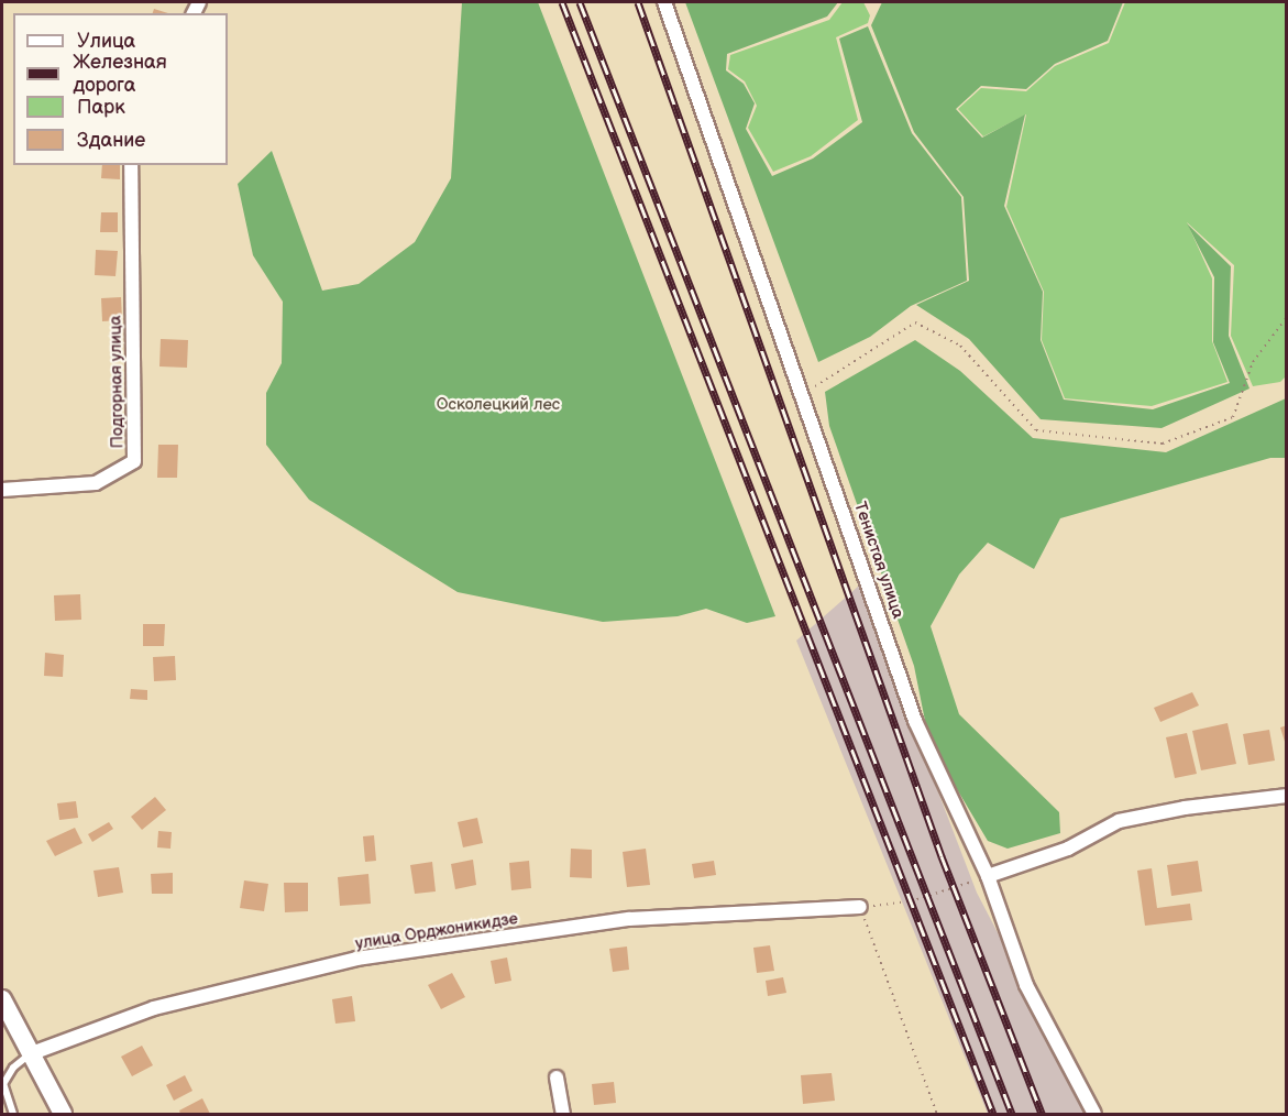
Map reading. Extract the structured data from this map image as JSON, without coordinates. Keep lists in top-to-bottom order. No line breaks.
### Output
{"streets":{"street":["Подгорная улица","Тенистая улица","улица Орджоникидзе"]},"parks":["Осколецкий лес"],"legend":["Улица","Железная дорога","Парк","Здание"]}
